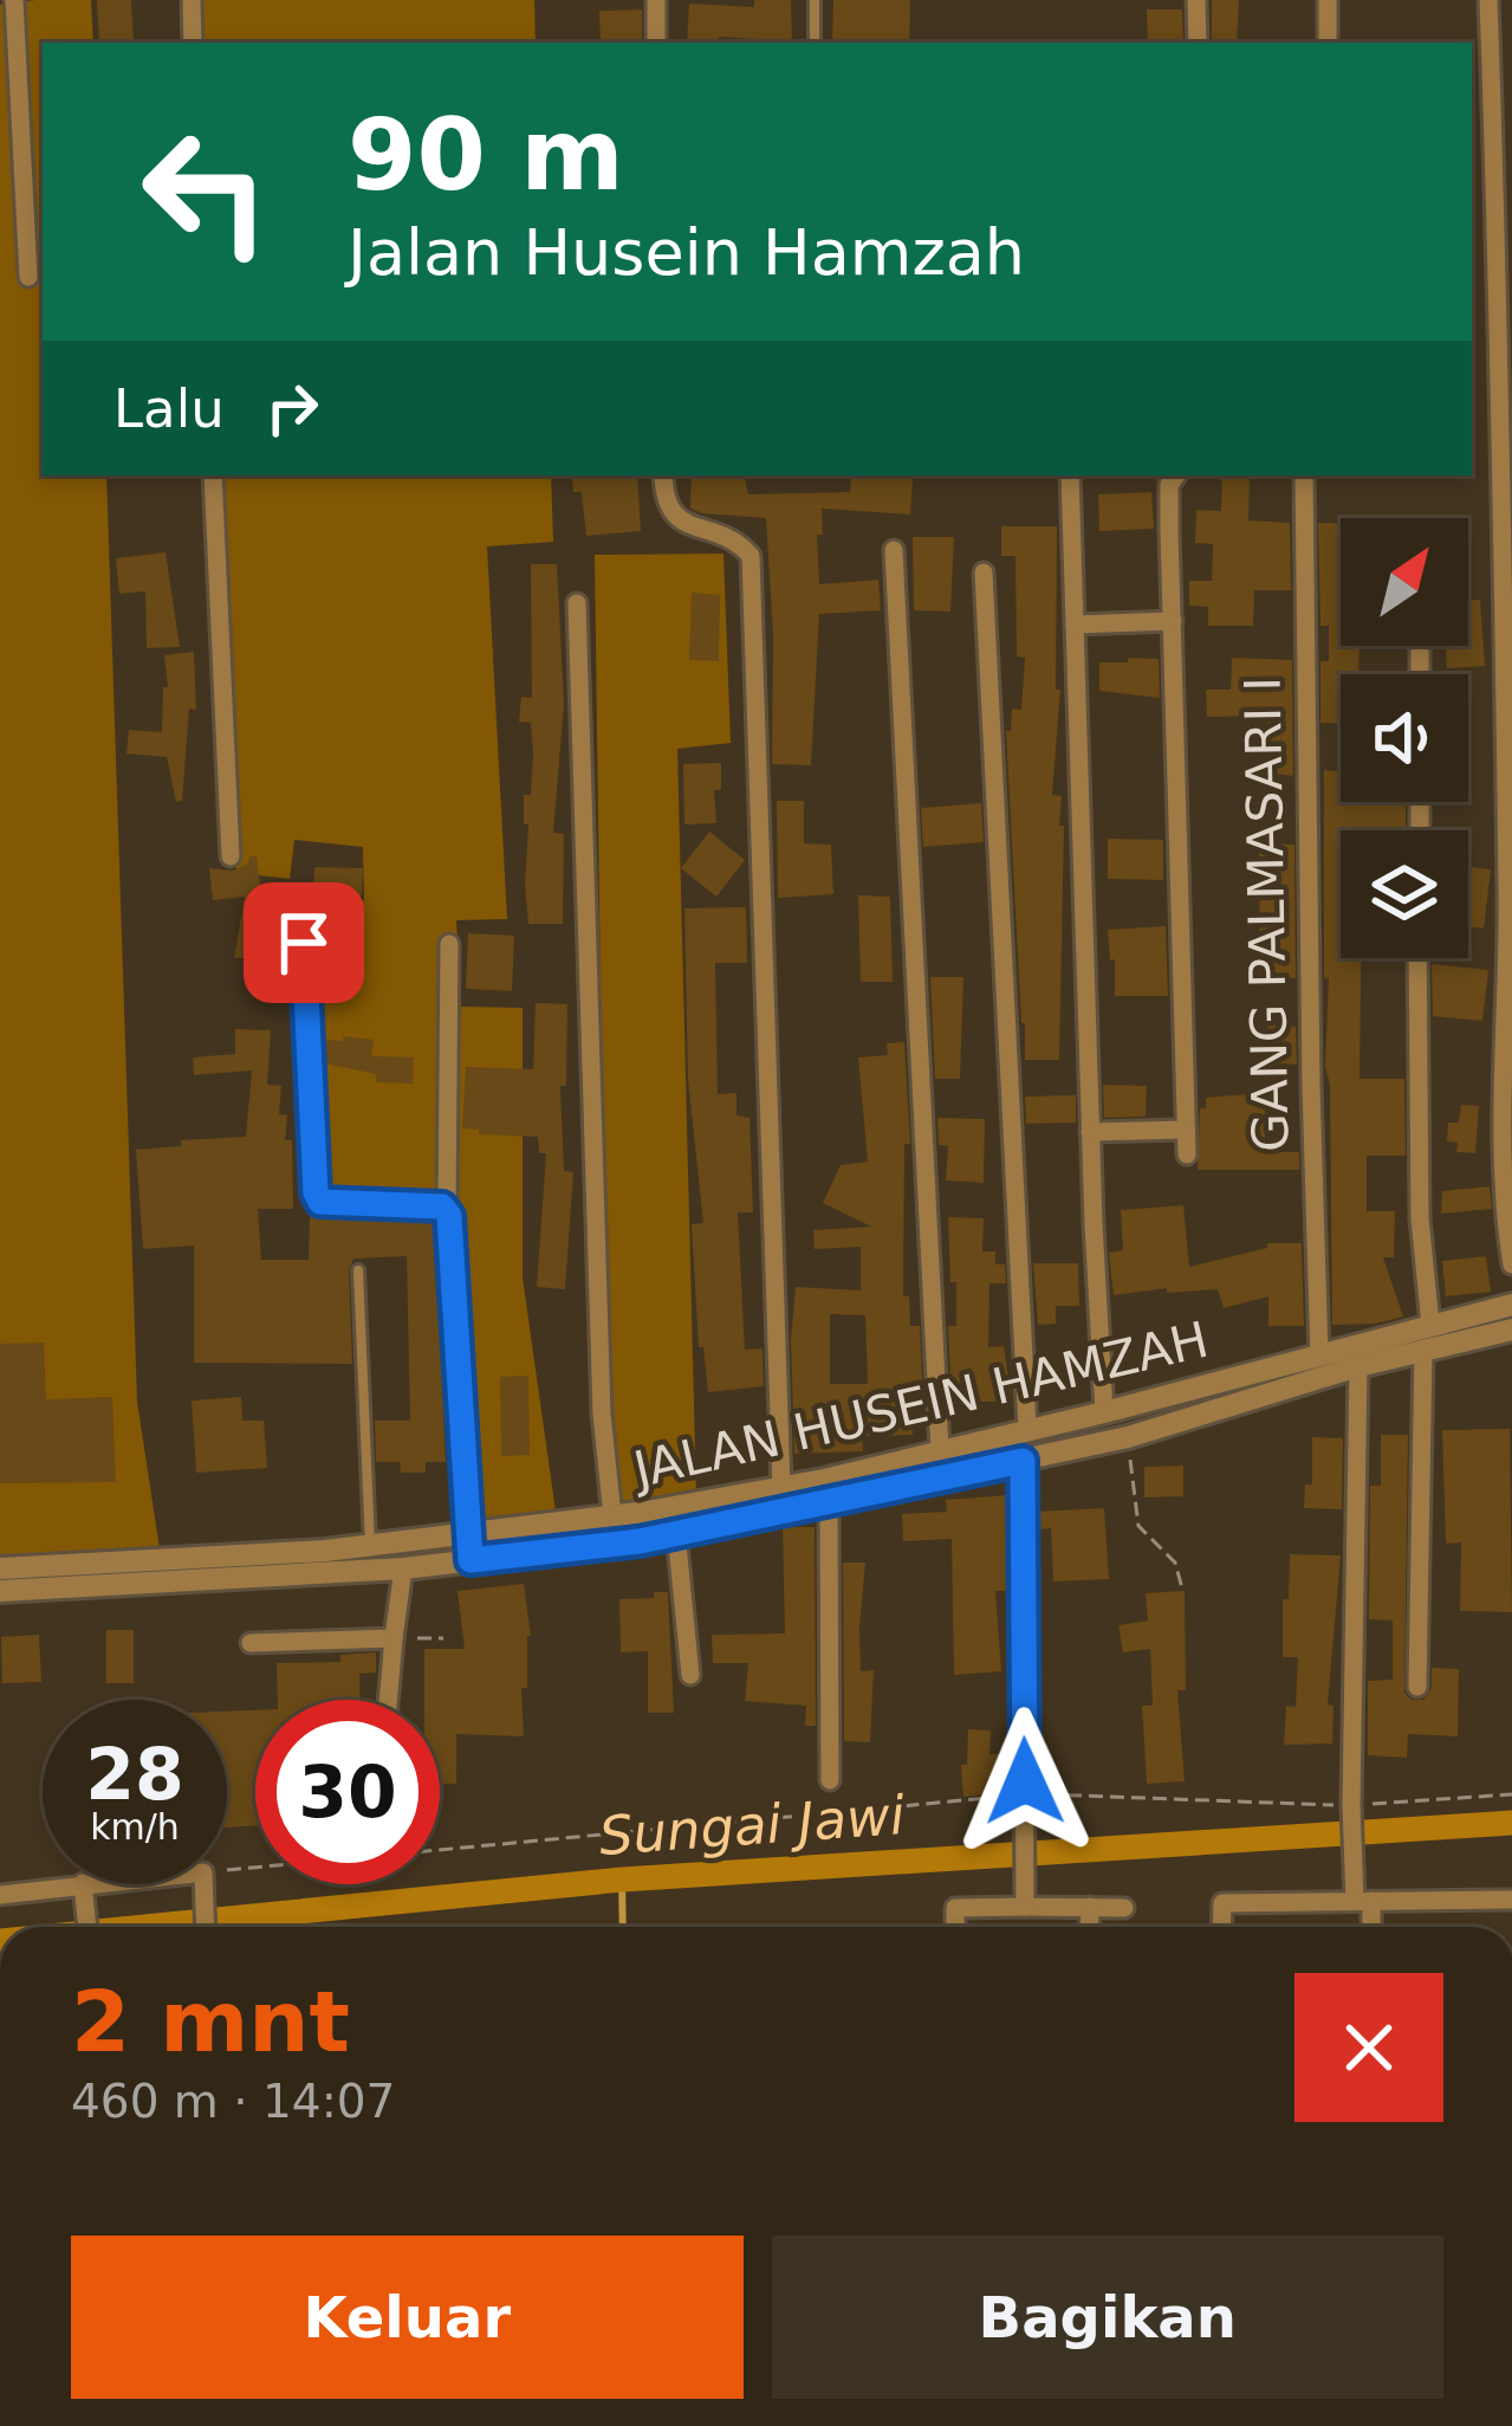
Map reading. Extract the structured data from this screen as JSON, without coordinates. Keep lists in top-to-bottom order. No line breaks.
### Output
{"streets":{"street":["GANG PALMASARI I","JALAN HUSEIN HAMZAH"]},"crossings":[["GANG PALMASARI I","JALAN HUSEIN HAMZAH"]],"water":["Sungai Jawi"],"north":"top right","page":{"turn":["90 m","Jalan Husein Hamzah"],"then":"Lalu","speed":"28 km/h","limit":"30","heading":["2 mnt","460 m · 14:07"],"buttons":["Keluar","Bagikan"]}}
